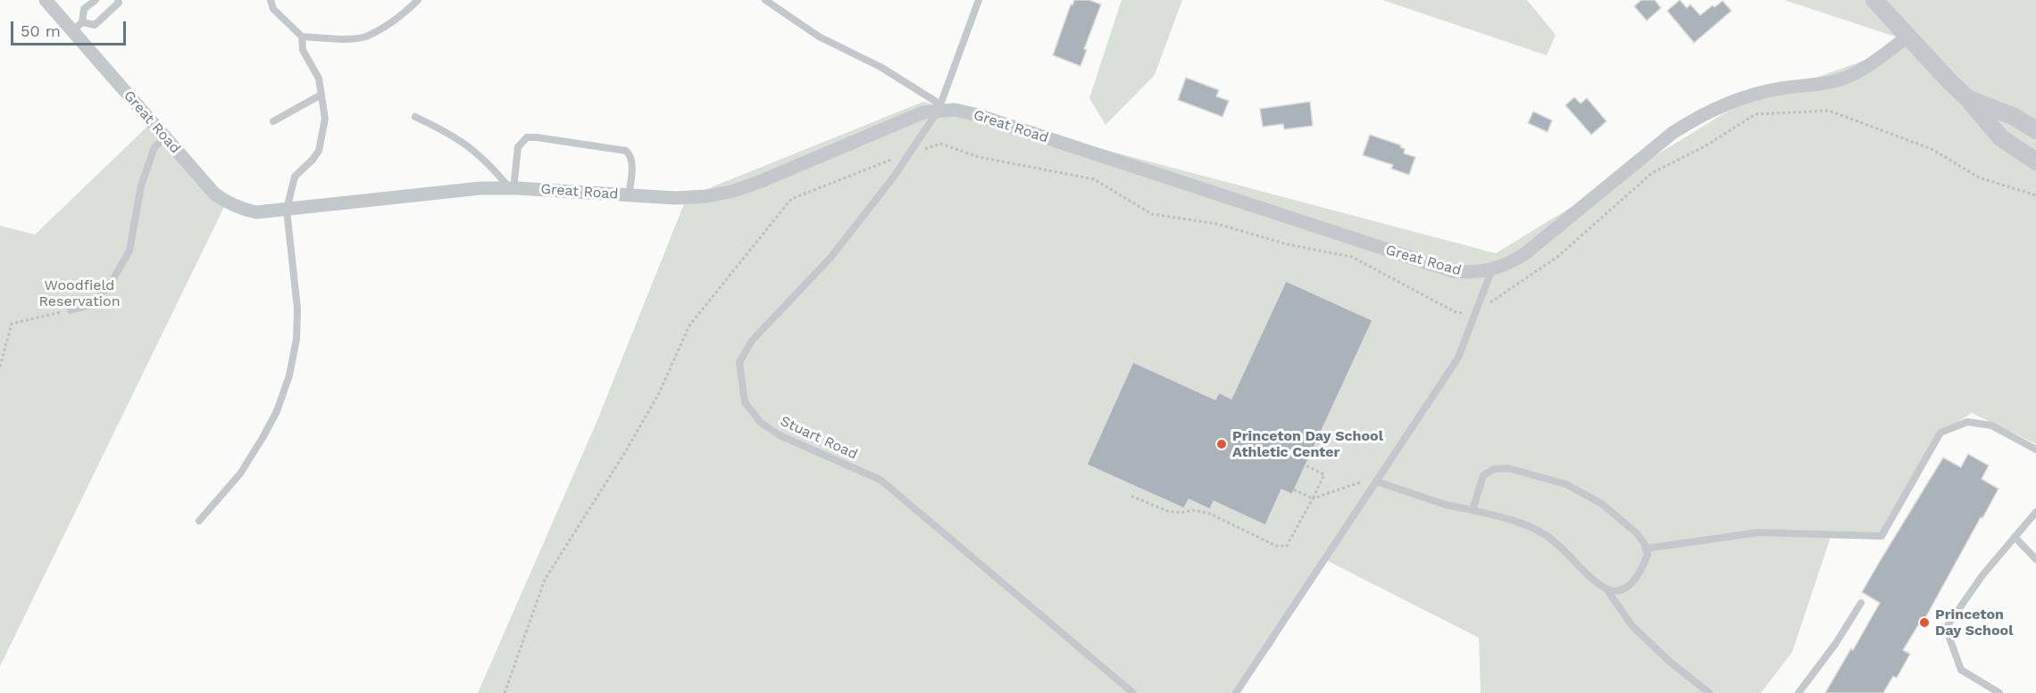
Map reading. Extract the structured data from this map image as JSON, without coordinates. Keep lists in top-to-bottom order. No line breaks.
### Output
{"streets":{"street":["Great Road"],"lane":["Stuart Road"]},"crossings":[["Great Road","Stuart Road"]],"parks":["Woodfield Reservation"],"places":["Princeton Day School Athletic Center","Princeton Day School"],"scale_bar":"50 m"}
